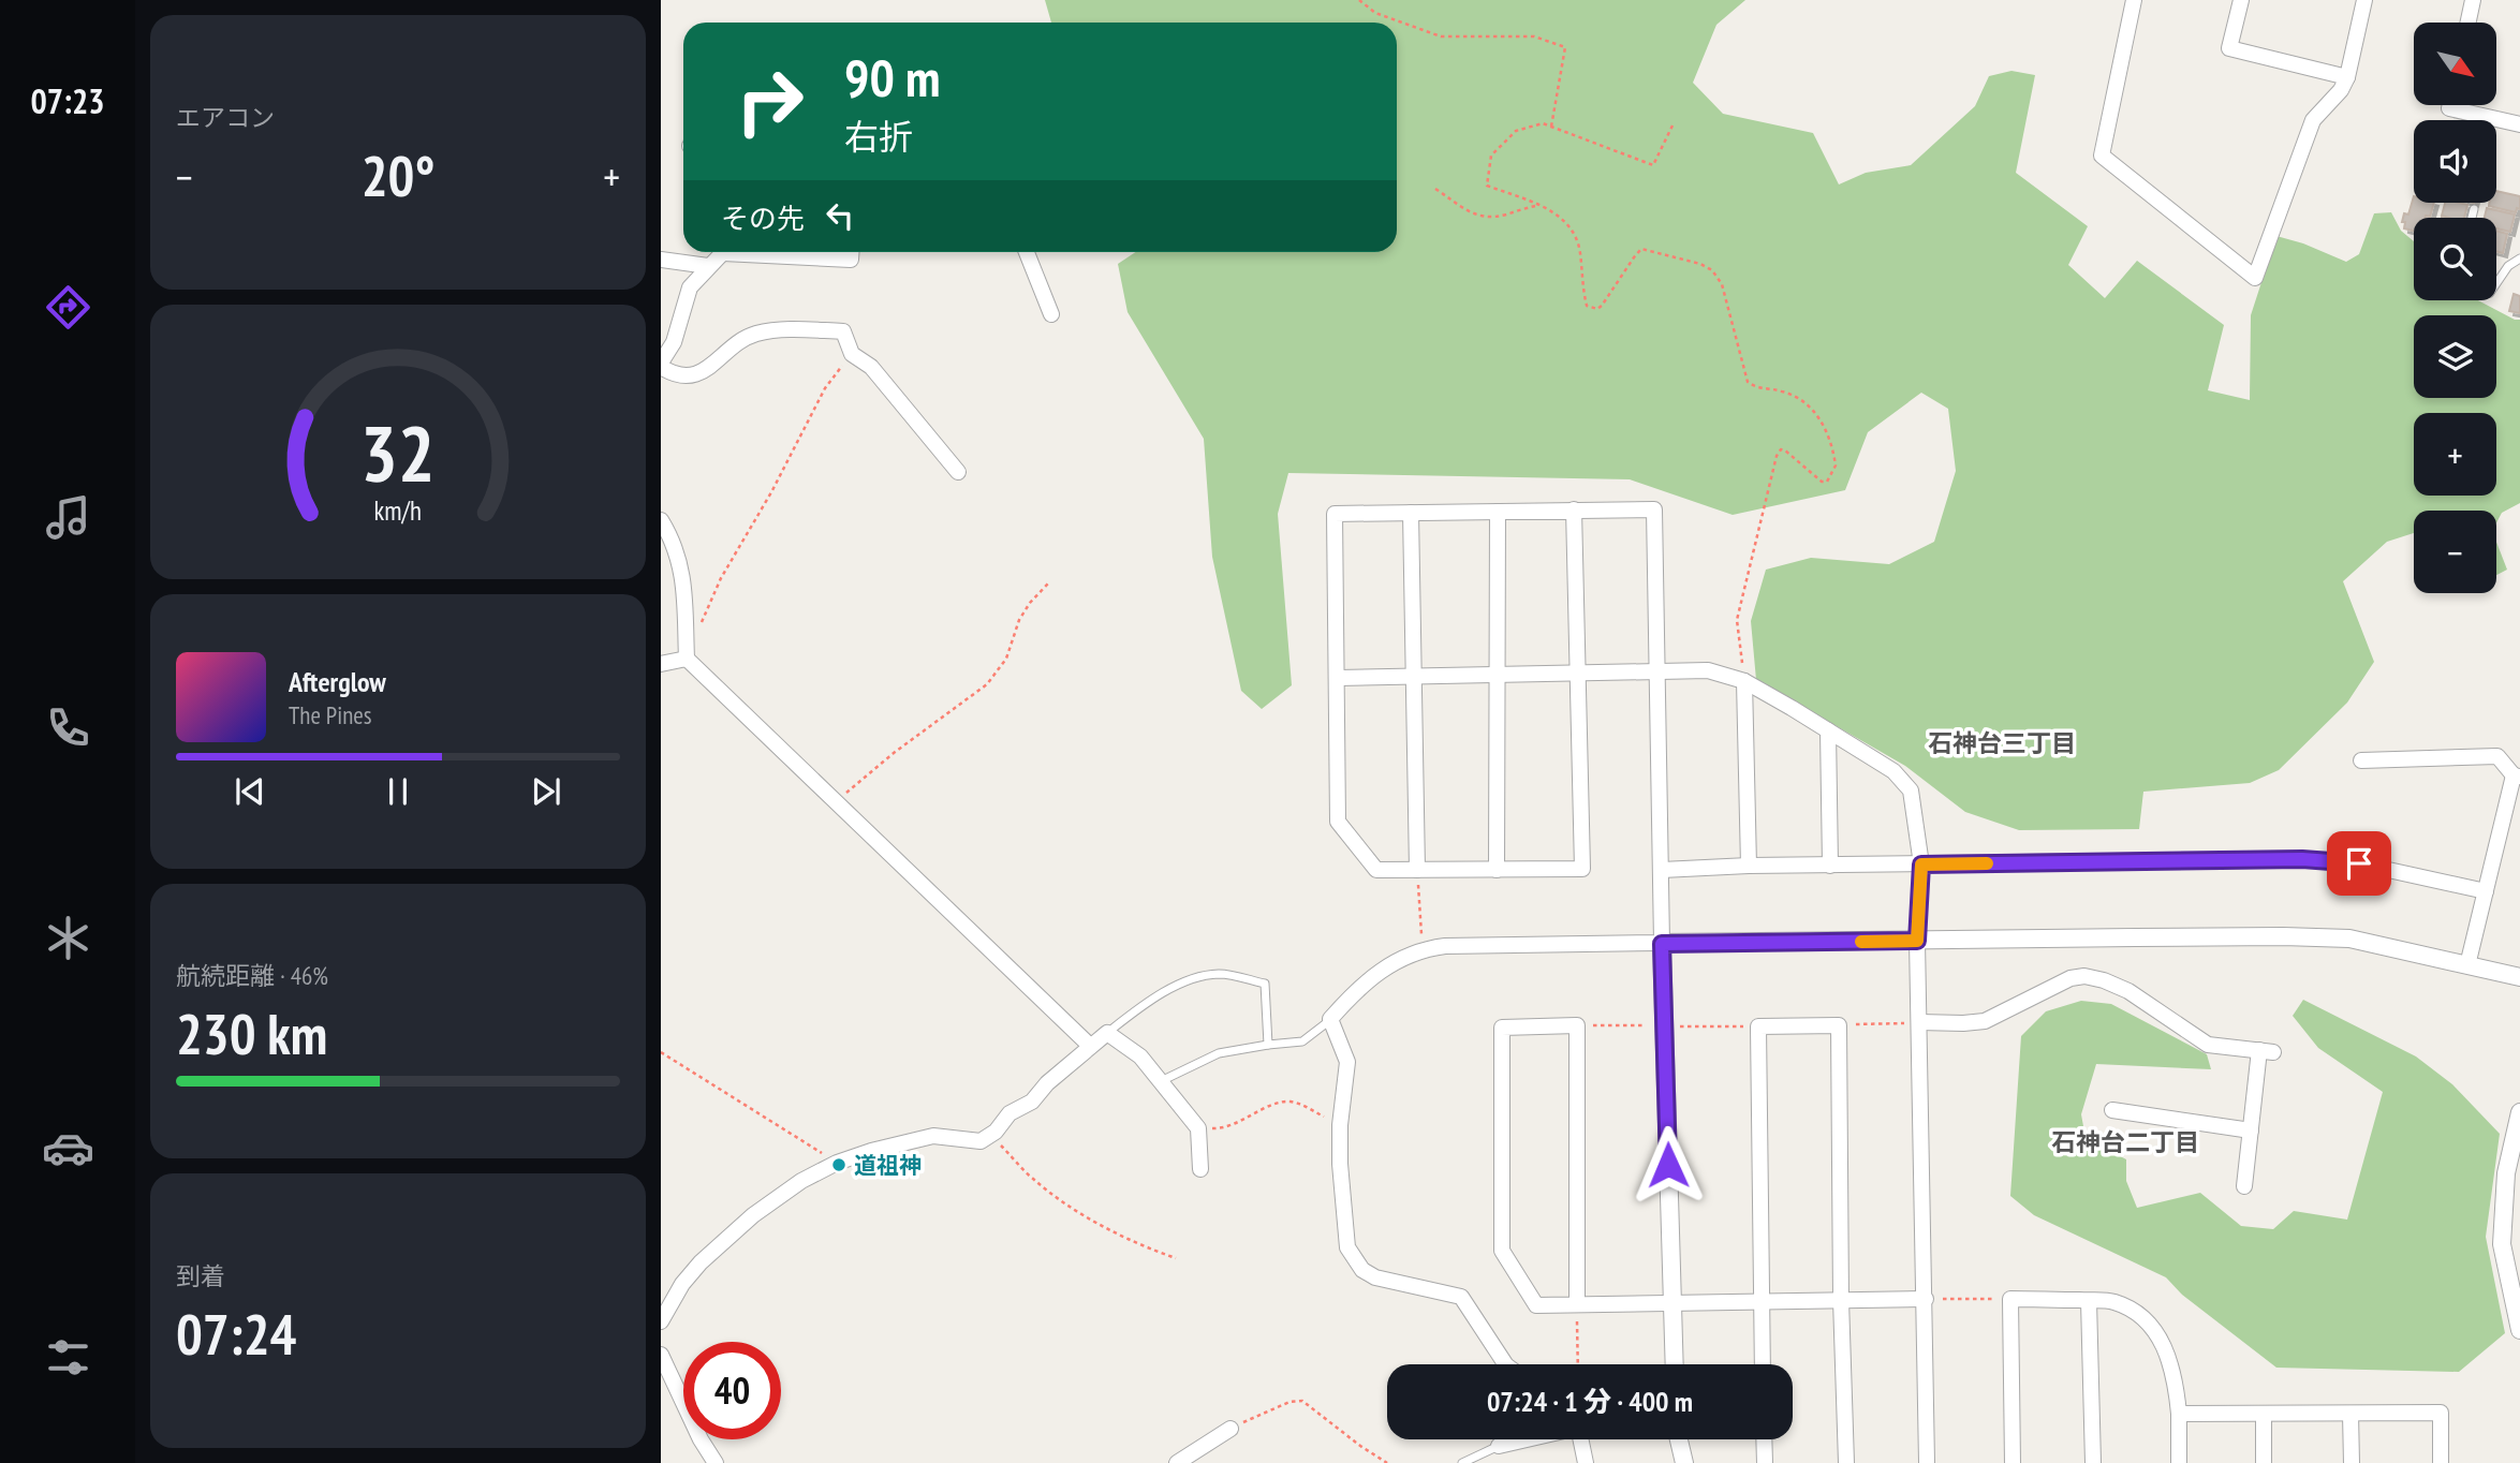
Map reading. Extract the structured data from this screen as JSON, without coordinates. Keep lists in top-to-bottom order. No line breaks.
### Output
{"districts":["石神台三丁目","石神台二丁目"],"places":["道祖神"],"north":"bottom right","page":{"tabs":"07:23","tile":["エアコン",["航続距離 · 46%","230 km"],["到着","07:24"]],"map_buttons":["+","−"],"turn":["90 m","右折"],"heat":["−","20°","+"],"then":"その先","song":["Afterglow","The Pines"],"limit":"40","trip":"07:24 · 1 分 · 400 m","gauge":["32","km/h"]}}
